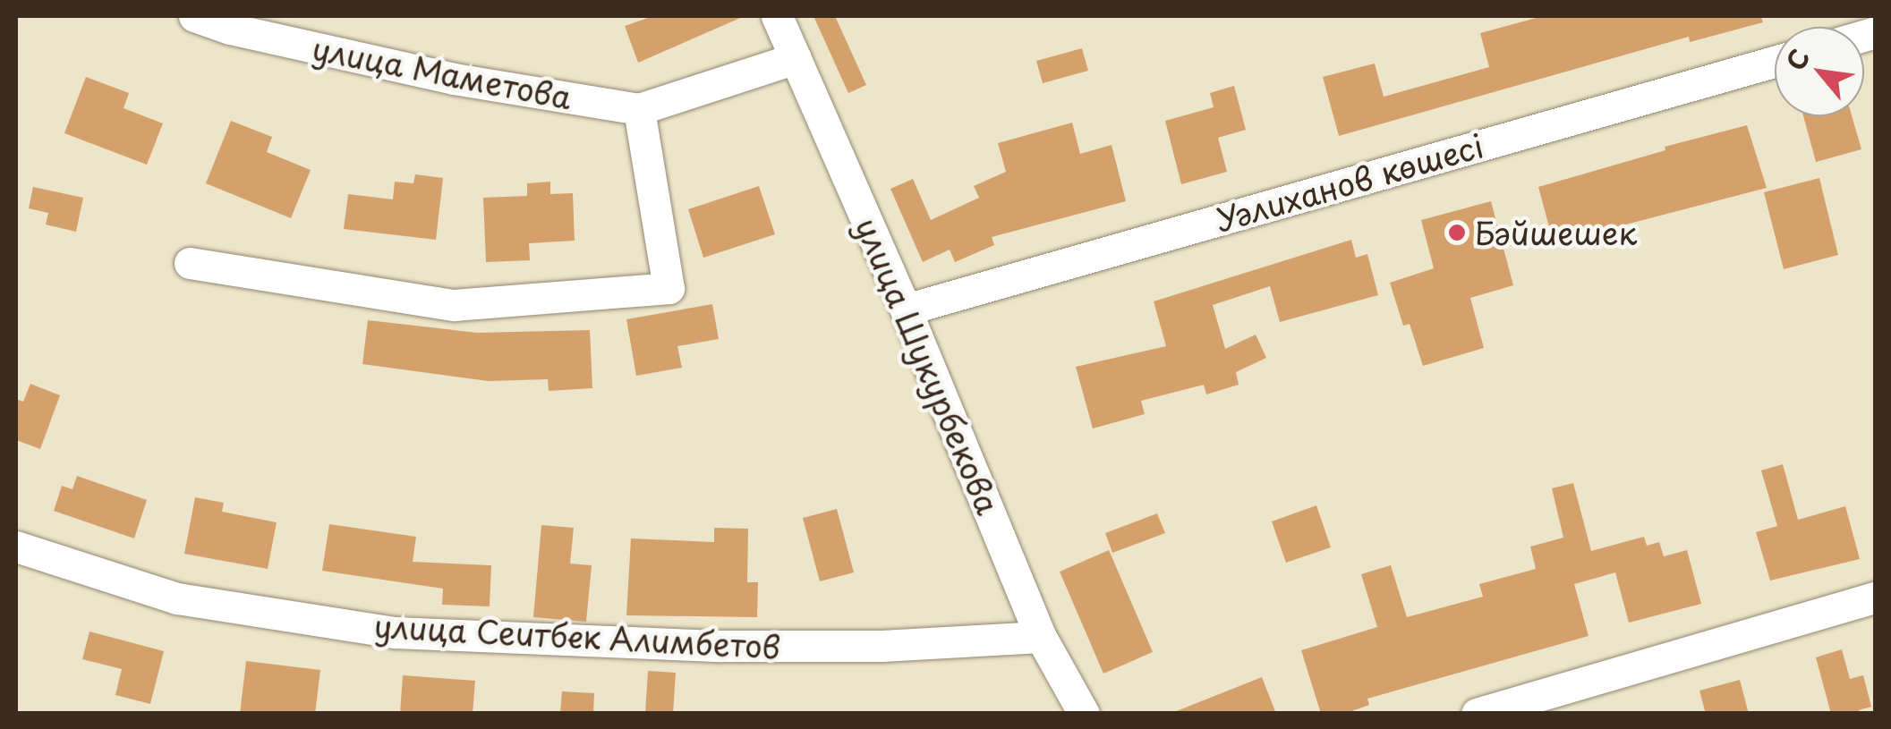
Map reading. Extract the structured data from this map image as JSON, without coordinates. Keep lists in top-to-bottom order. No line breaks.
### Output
{"streets":{"street":["улица Маметова","Уәлиханов көшесі","улица Шукурбекова","улица Сеитбек Алимбетов"]},"crossings":[["улица Маметова","улица Шукурбекова"],["Уәлиханов көшесі","улица Шукурбекова"],["улица Шукурбекова","улица Сеитбек Алимбетов"]],"places":["Бәйшешек"],"north":"top left"}
